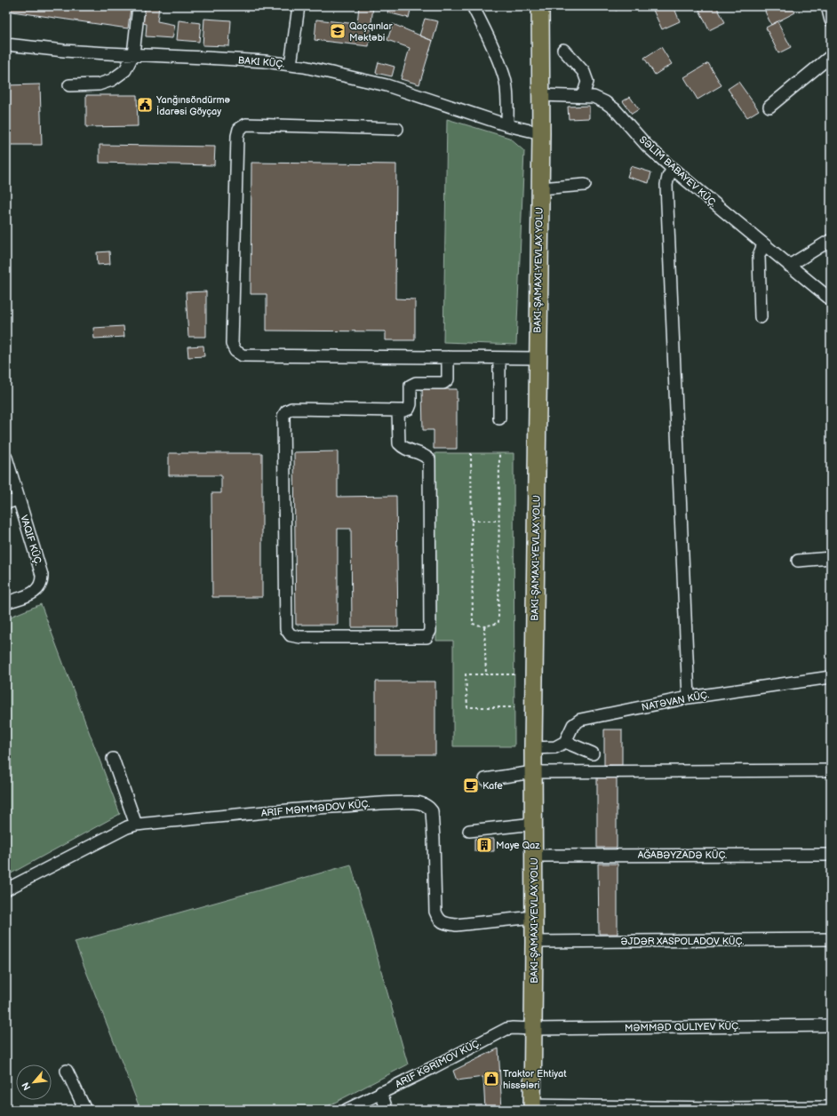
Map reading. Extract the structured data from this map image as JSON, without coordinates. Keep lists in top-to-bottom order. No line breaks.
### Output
{"streets":{"street":["SƏLIM BABAYEV KÜÇ.","VAQIF KÜÇ.","NATƏVAN KÜÇ.","ARIF MƏMMƏDOV KÜÇ.","AĞABƏYZADƏ KÜÇ.","ƏJDƏR XASPOLADOV KÜÇ.","MƏMMƏD QULIYEV KÜÇ.","ARIF KƏRIMOV KÜÇ."]},"crossings":[["MƏMMƏD QULIYEV KÜÇ.","ARIF KƏRIMOV KÜÇ."]],"places":{"school or university":["Qaçqınlar Məktəbi"],"public building":["Yanğınsöndürmə İdarəsi Göyçay"],"cafe":["Kafe"],"building":["Maye Qaz"],"shop":["Traktor Ehtiyat hissələri"]},"north":"bottom left"}
